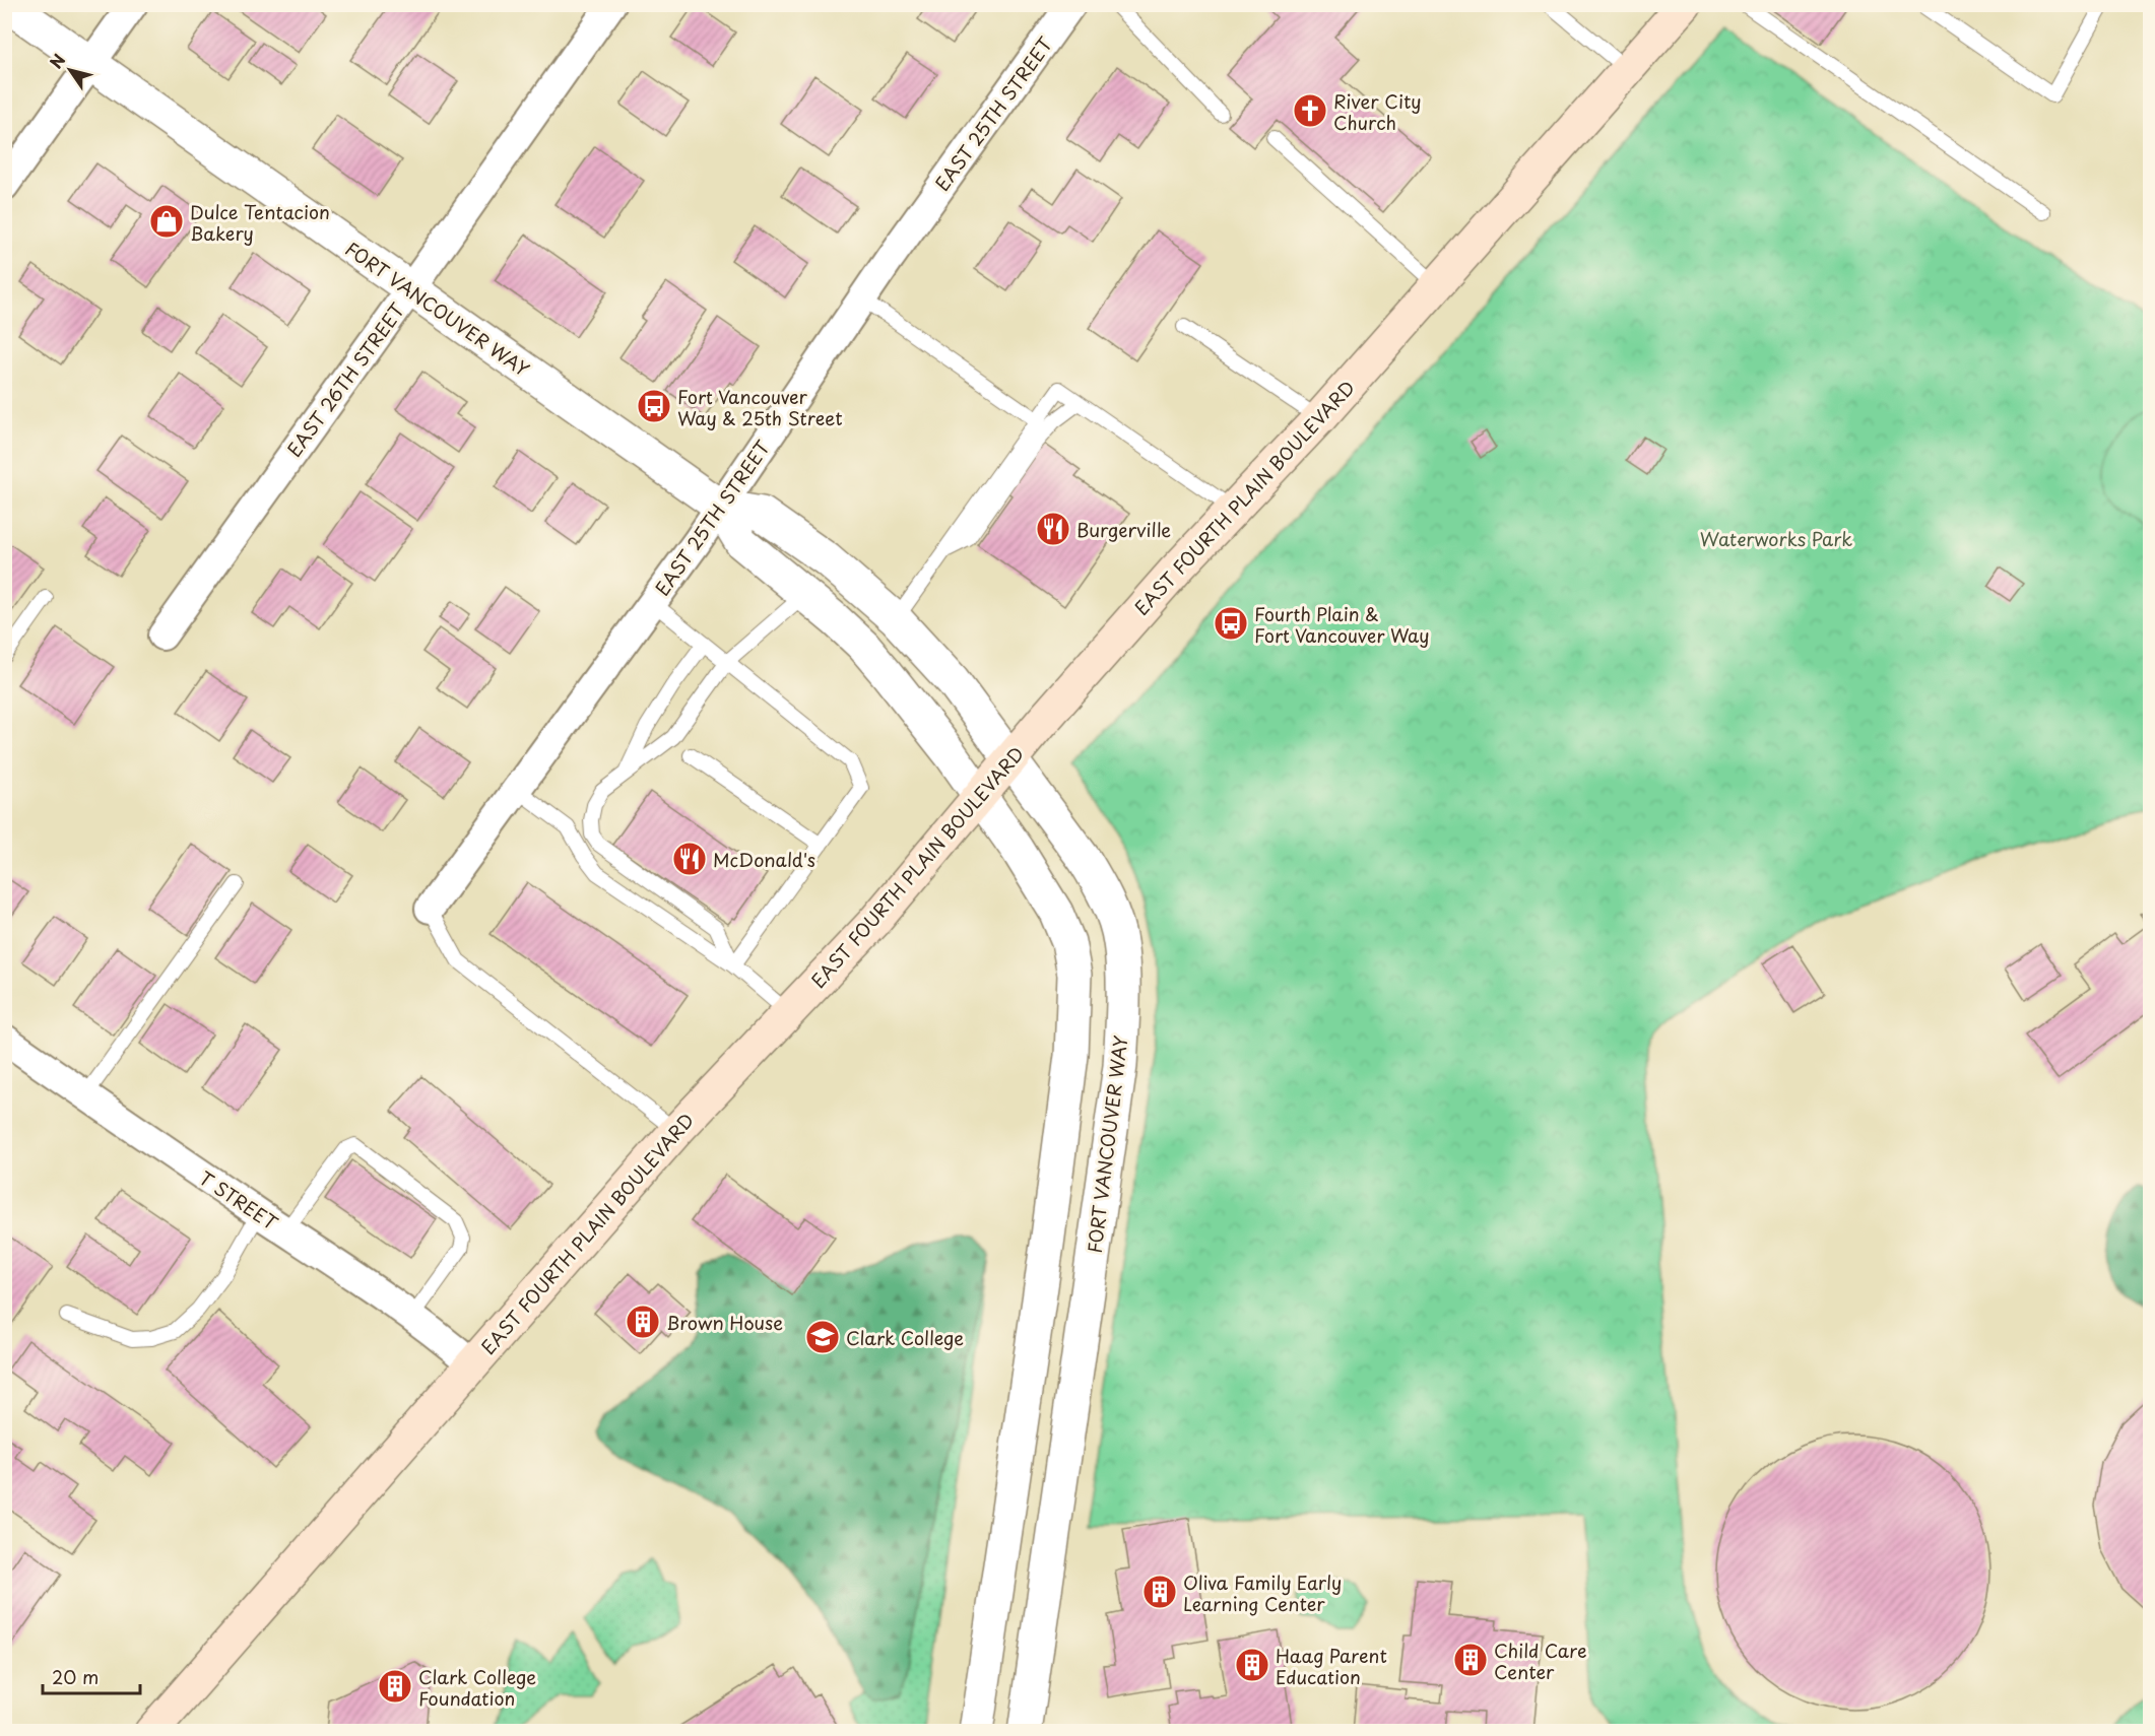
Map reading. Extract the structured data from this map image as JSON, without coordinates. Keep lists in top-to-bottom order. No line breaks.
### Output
{"streets":{"main road":["EAST FOURTH PLAIN BOULEVARD"],"street":["EAST 25TH STREET","FORT VANCOUVER WAY","EAST 26TH STREET","T STREET"]},"crossings":[["EAST 25TH STREET","FORT VANCOUVER WAY"],["FORT VANCOUVER WAY","EAST 26TH STREET"],["FORT VANCOUVER WAY","EAST FOURTH PLAIN BOULEVARD"],["EAST FOURTH PLAIN BOULEVARD","T STREET"]],"parks":["Waterworks Park"],"places":{"church":["River City Church"],"shop":["Dulce Tentacion Bakery"],"bus stop":["Fort Vancouver Way & 25th Street","Fourth Plain & Fort Vancouver Way"],"restaurant":["Burgerville","McDonald's"],"building":["Brown House","Oliva Family Early Learning Center","Child Care Center","Haag Parent Education","Clark College Foundation"],"school or university":["Clark College"]},"scale_bar":"20 m","north":"top left"}
